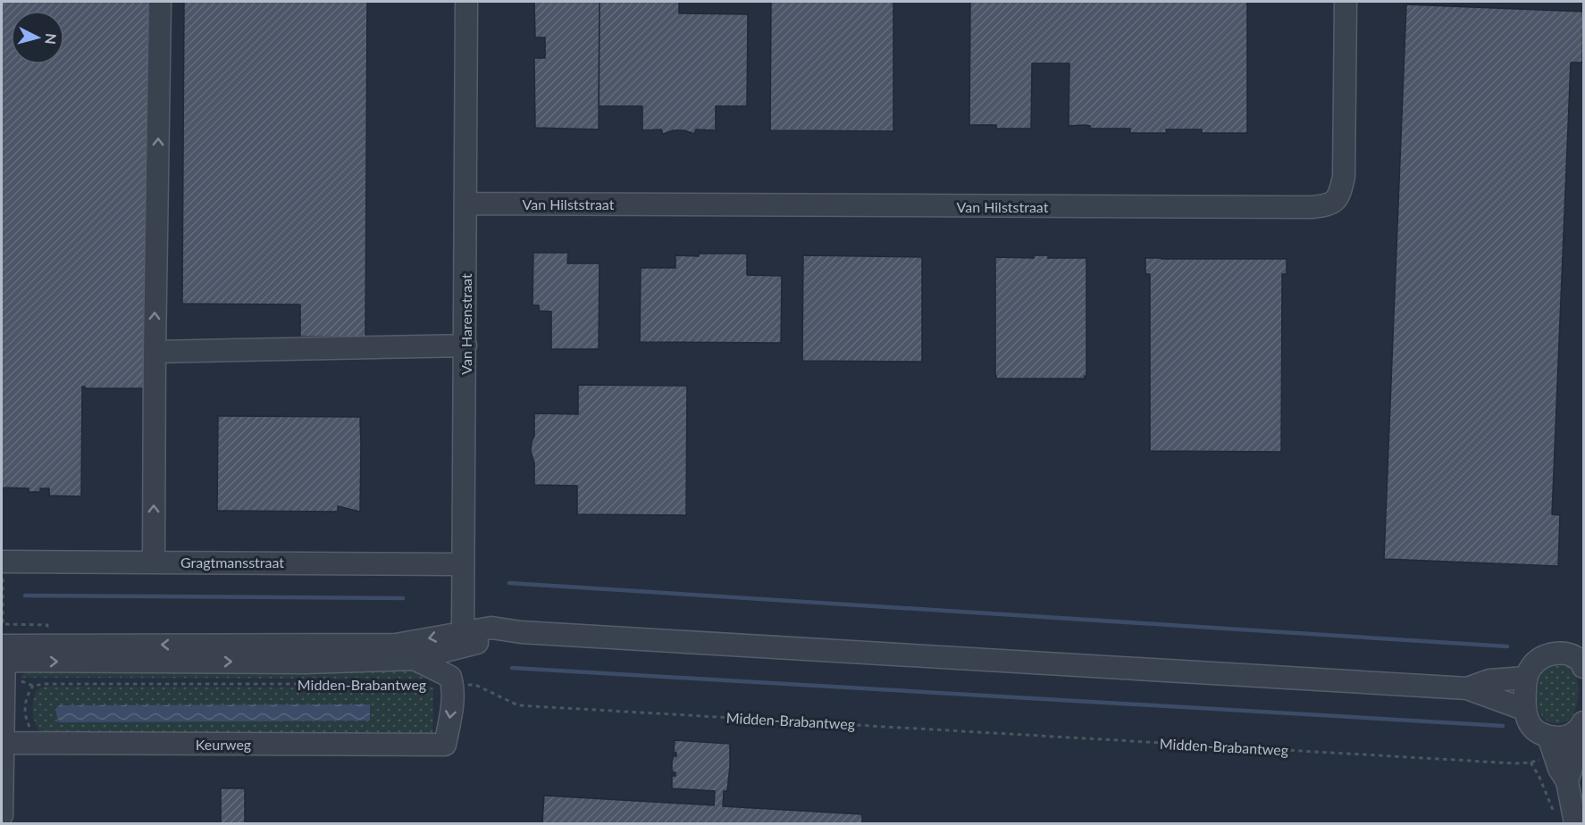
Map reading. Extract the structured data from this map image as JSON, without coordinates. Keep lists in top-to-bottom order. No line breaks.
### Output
{"streets":{"street":["Van Hilststraat","Van Harenstraat","Gragtmansstraat","Midden-Brabantweg","Keurweg"]},"crossings":[["Van Hilststraat","Van Harenstraat"],["Van Harenstraat","Gragtmansstraat"],["Van Harenstraat","Midden-Brabantweg"],["Midden-Brabantweg","Keurweg"]],"one_way":["Keurweg"],"north":"right"}
